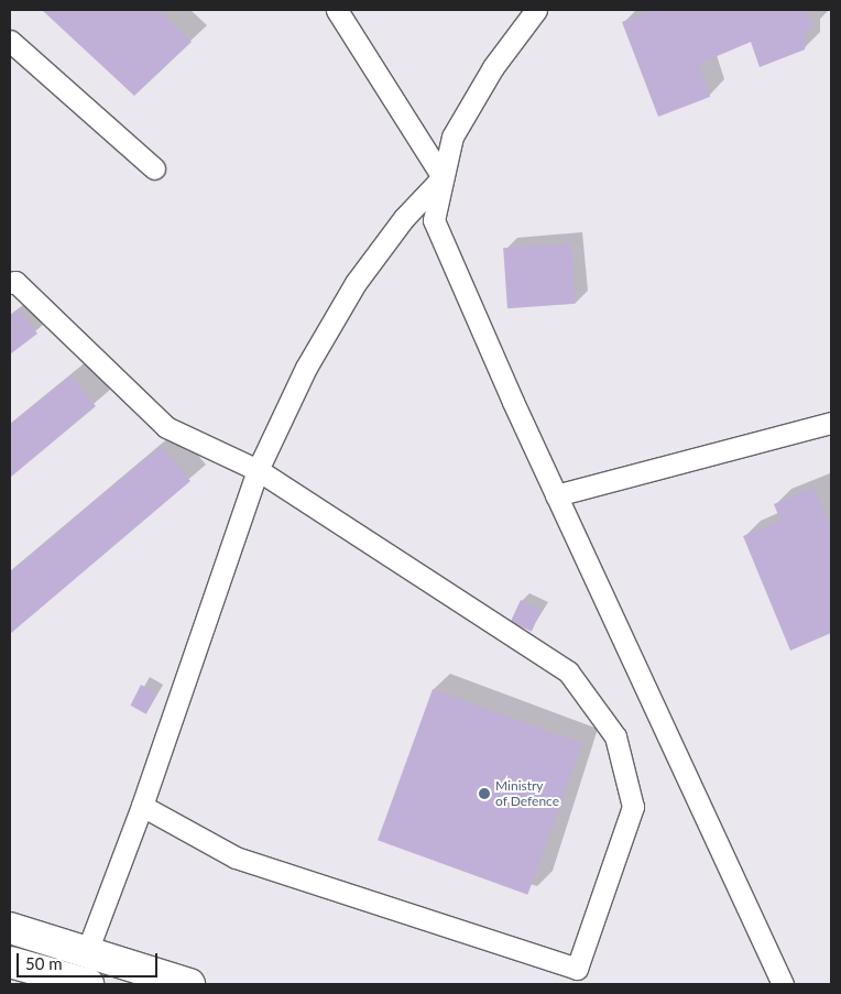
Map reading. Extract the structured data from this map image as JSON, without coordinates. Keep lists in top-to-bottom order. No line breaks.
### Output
{"places":["Ministry of Defence"],"scale_bar":"50 m"}
